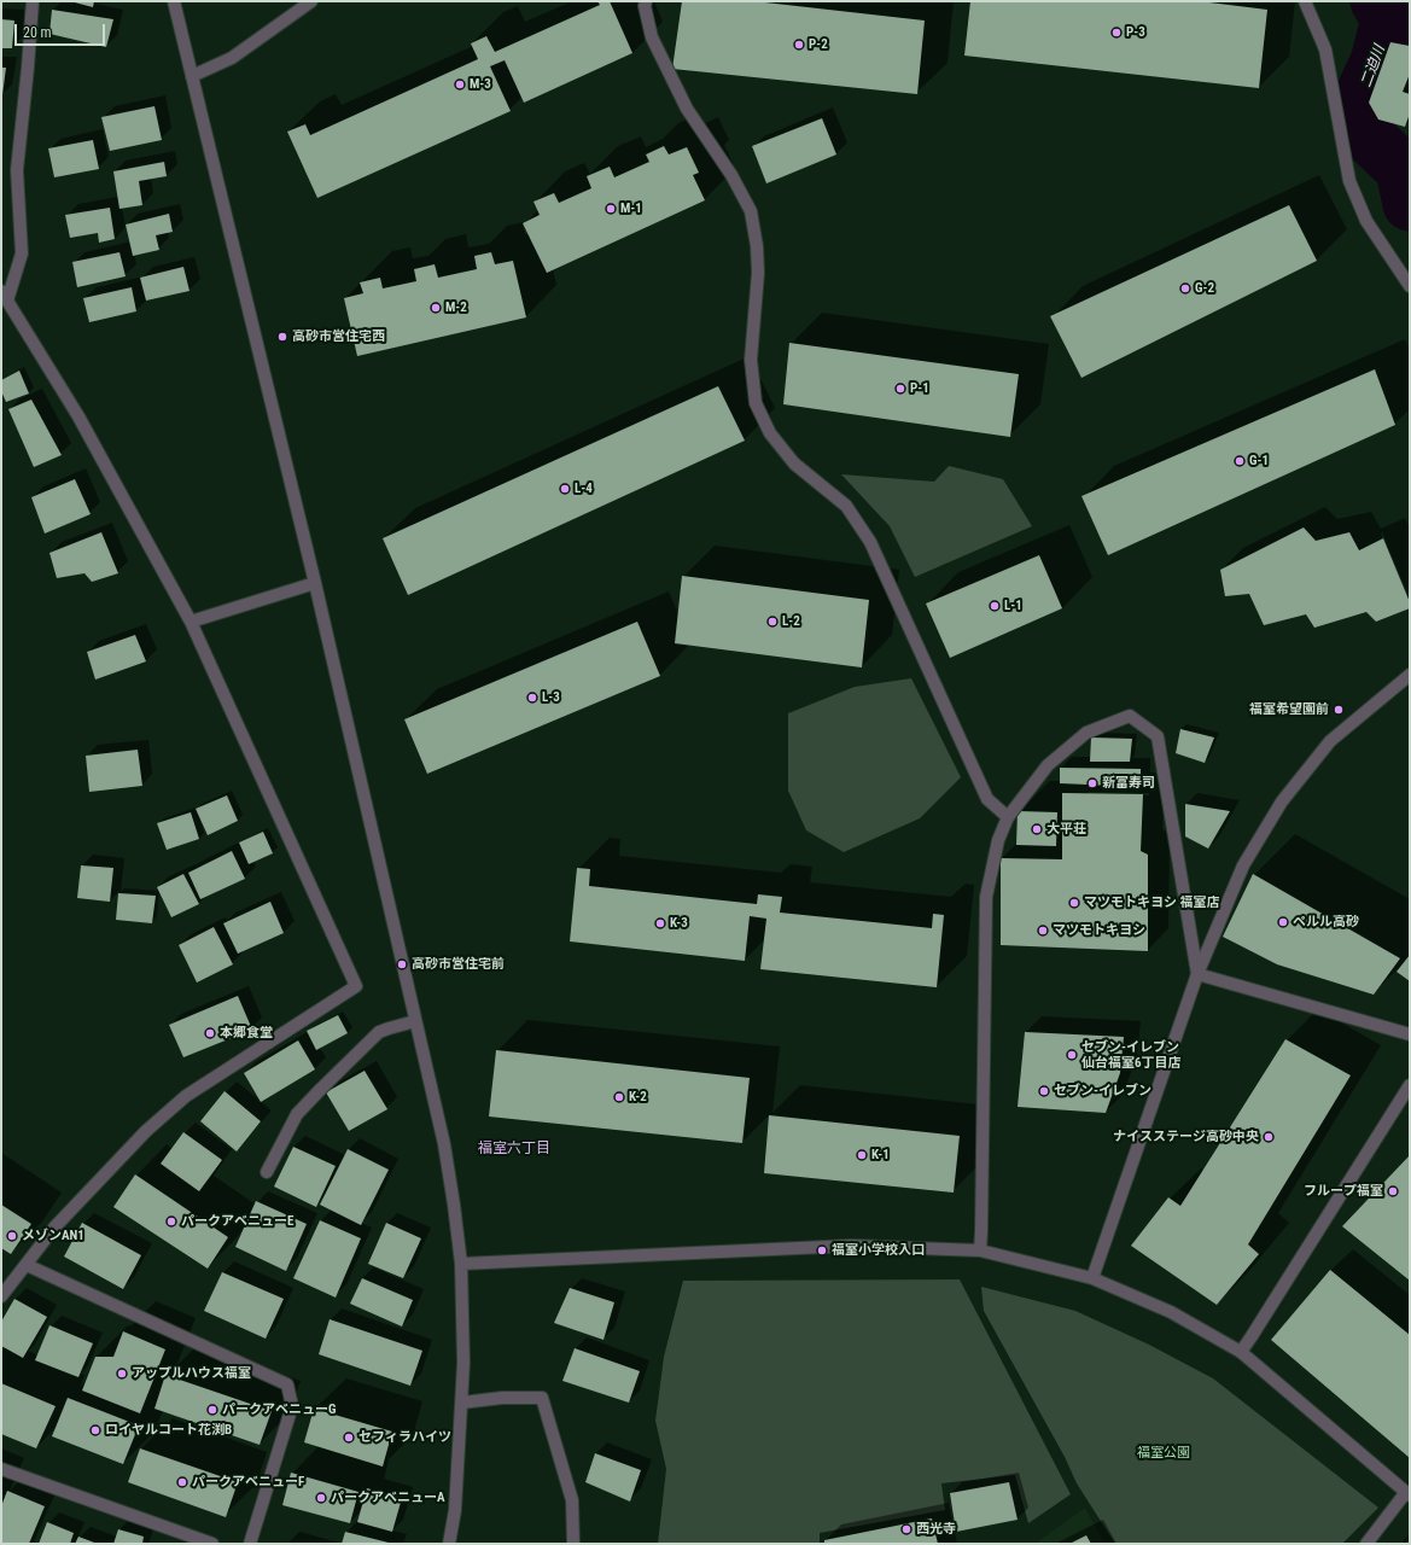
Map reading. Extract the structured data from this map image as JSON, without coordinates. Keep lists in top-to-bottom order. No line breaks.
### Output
{"districts":["福室六丁目"],"water":["二迫川"],"parks":["福室公園"],"places":["P-3","P-2","M-3","M-1","G-2","M-2","高砂市営住宅西","P-1","G-1","L-4","L-1","L-2","L-3","福室希望園前","新富寿司","大平荘","マツモトキヨシ 福室店","ペルル高砂","K-3","マツモトキヨシ","高砂市営住宅前","本郷食堂","セブン-イレブン 仙台福室6丁目店","セブン-イレブン","K-2","ナイスステージ高砂中央","K-1","フループ福室","パークアベニューE","メゾンAN1","福室小学校入口","アップルハウス福室","パークアベニューG","ロイヤルコート花渕B","セフィラハイツ","パークアベニューF","パークアベニューA","西光寺"],"scale_bar":"20 m"}
